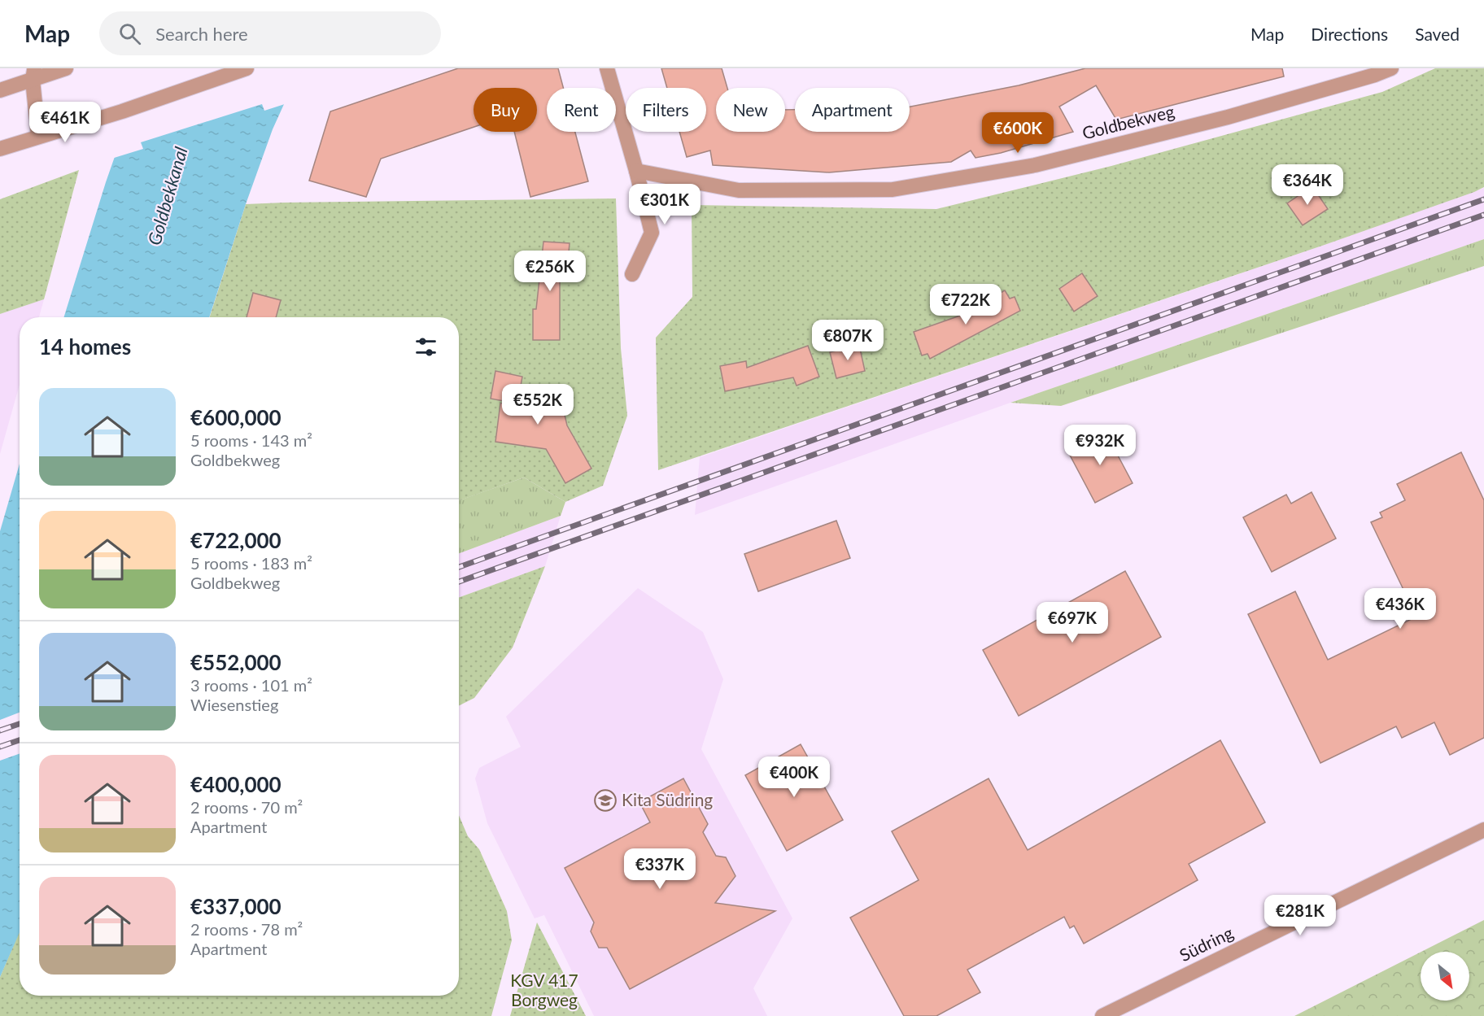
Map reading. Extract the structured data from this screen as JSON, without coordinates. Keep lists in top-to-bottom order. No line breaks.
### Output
{"streets":{"street":["Goldbekweg","Südring"]},"water":["Goldbekkanal"],"parks":["KGV 417 Borgweg"],"places":{"school or university":["Kita Südring"]},"north":"bottom right","page":{"header":"Map","search":"Search here","nav":["Map","Directions","Saved"],"chip":["Buy","Rent","Filters","New","Apartment"],"price":["€461K","€600K","€364K","€301K","€256K","€722K","€807K","€552K","€932K","€436K","€697K","€400K","€337K","€281K"],"heading":"14 homes","list":[{"name":"€600,000","note":"5 rooms · 143 m² · Goldbekweg"},{"name":"€722,000","note":"5 rooms · 183 m² · Goldbekweg"},{"name":"€552,000","note":"3 rooms · 101 m² · Wiesenstieg"},{"name":"€400,000","note":"2 rooms · 70 m² · Apartment"},{"name":"€337,000","note":"2 rooms · 78 m² · Apartment"}]}}
